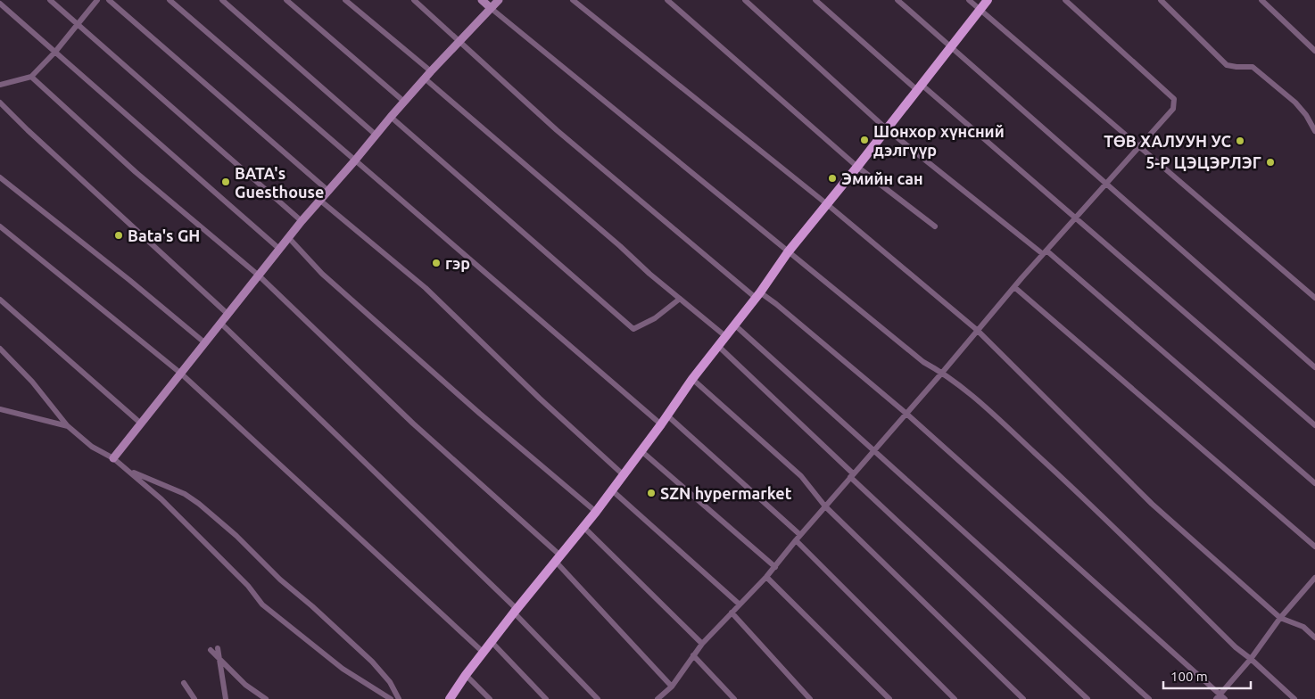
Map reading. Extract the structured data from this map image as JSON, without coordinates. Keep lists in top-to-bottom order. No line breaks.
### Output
{"places":["Шонхор хүнсний дэлгүүр","ТӨВ ХАЛУУН УС","5-Р ЦЭЦЭРЛЭГ","Эмийн сан","BATA's Guesthouse","Bata's GH","гэр","SZN hypermarket"],"scale_bar":"100 m"}
